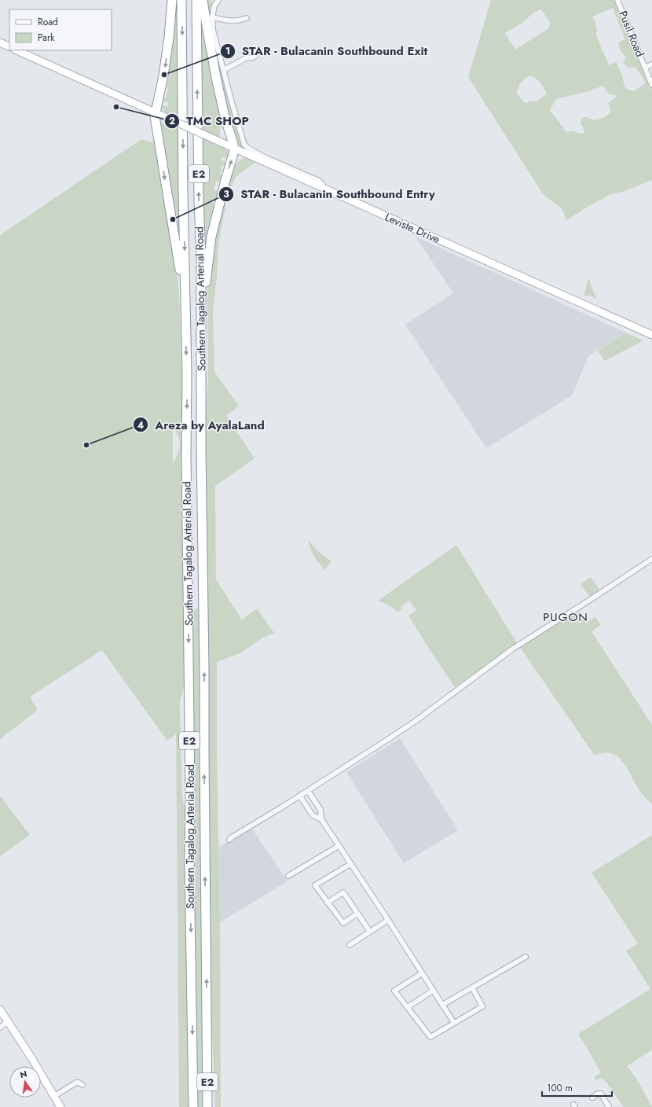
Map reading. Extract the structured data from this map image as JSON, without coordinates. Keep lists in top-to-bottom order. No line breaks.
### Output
{"streets":{"highway":["E2","Southern Tagalog Arterial Road"],"main road":["Leviste Drive"],"street":["Pusil Road"]},"districts":["PUGON"],"places":["STAR - Bulacanin Southbound Exit","TMC SHOP","STAR - Bulacanin Southbound Entry","Areza by AyalaLand"],"legend":["Road","Park"],"scale_bar":"100 m","north":"top"}
